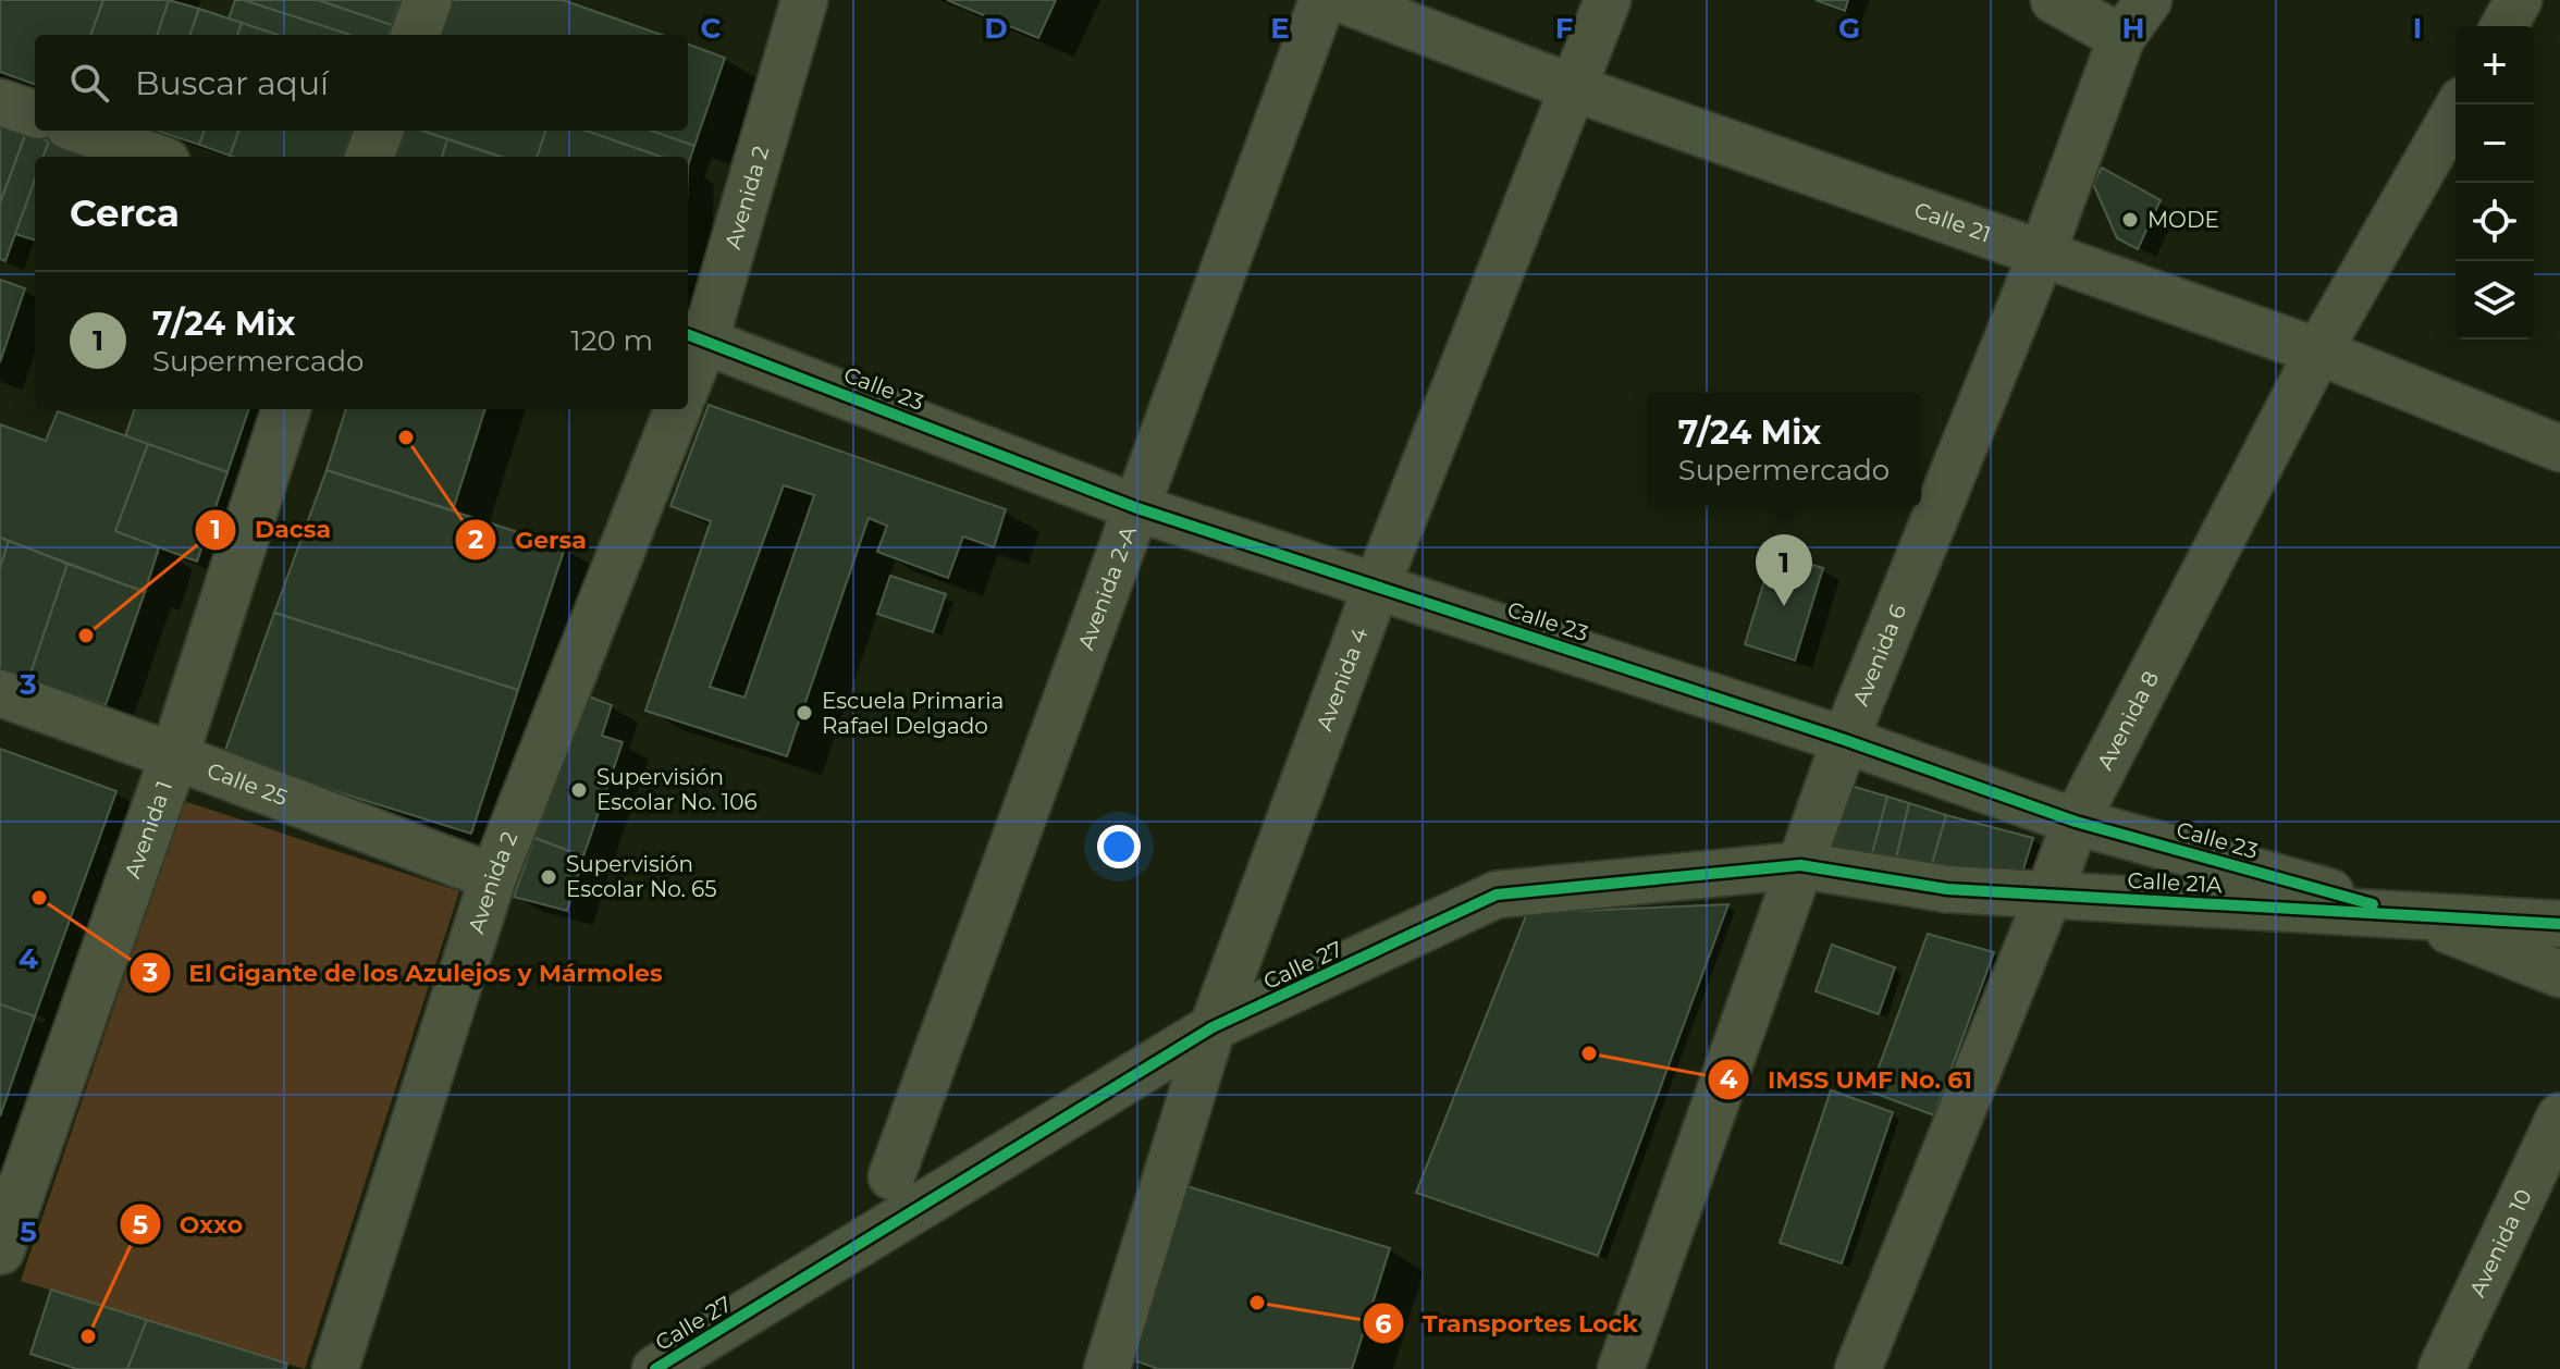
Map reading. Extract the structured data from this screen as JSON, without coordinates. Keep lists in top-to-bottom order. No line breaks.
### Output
{"streets":{"main road":["Avenida 1"],"street":["Avenida 2","Calle 21","Calle 23","Avenida 2-A","Avenida 6","Avenida 4","Avenida 8","Calle 25","Calle 21A","Calle 27","Avenida 10"]},"crossings":[["Avenida 2","Calle 23"],["Avenida 2","Calle 25"],["Calle 21","Avenida 6"],["Calle 21","Avenida 4"],["Calle 21","Avenida 8"],["Calle 23","Avenida 2-A"],["Calle 23","Avenida 6"],["Calle 23","Avenida 4"],["Calle 23","Avenida 8"],["Calle 23","Calle 21A"],["Avenida 6","Calle 27"],["Avenida 4","Calle 27"],["Avenida 8","Calle 21A"],["Avenida 8","Calle 27"],["Calle 25","Avenida 1"],["Calle 21A","Calle 27"]],"places":["MODE","Gersa","Dacsa","Escuela Primaria Rafael Delgado","Supervisión Escolar No. 106","Supervisión Escolar No. 65","El Gigante de los Azulejos y Mármoles","IMSS UMF No. 61","Transportes Lock","Oxxo"],"page":{"map_buttons":["+","−"],"search":"Buscar aquí","heading":"Cerca","list":[{"mark":"1","name":"7/24 Mix","note":"Supermercado","value":"120 m"}],"popup":["7/24 Mix","Supermercado"],"pins":"1"},"grid":{"columns":["C","D","E","F","G","H","I"],"rows":["3","4","5"]}}
